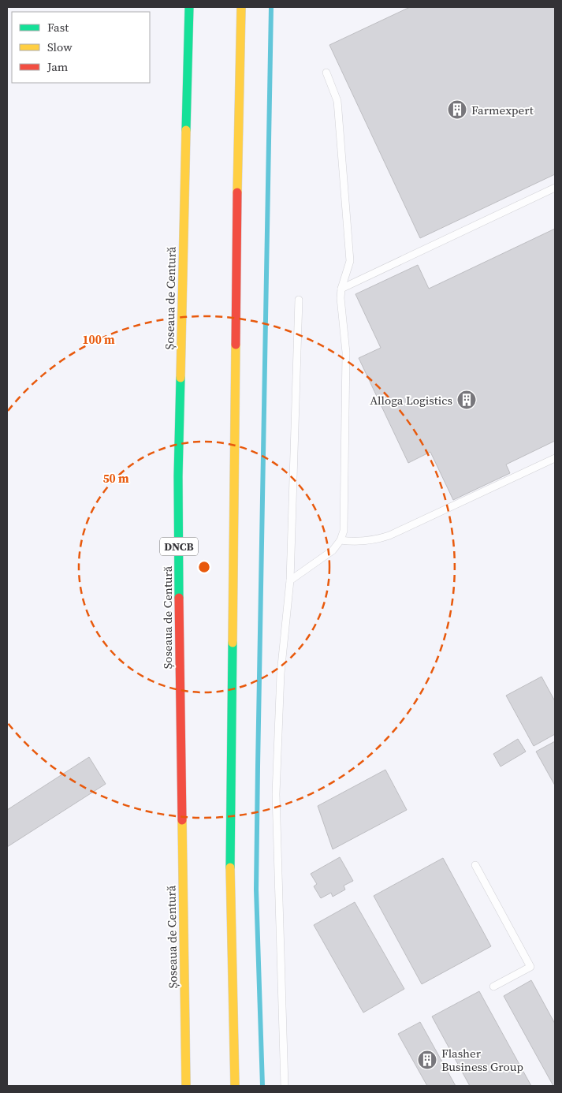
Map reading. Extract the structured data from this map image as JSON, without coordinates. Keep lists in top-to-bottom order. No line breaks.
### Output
{"streets":{"main road":["Șoseaua de Centură","DNCB"]},"places":{"building":["Farmexpert","Alloga Logistics","Flasher Business Group"]},"legend":["Fast","Slow","Jam"],"rings":["100 m","50 m"]}
